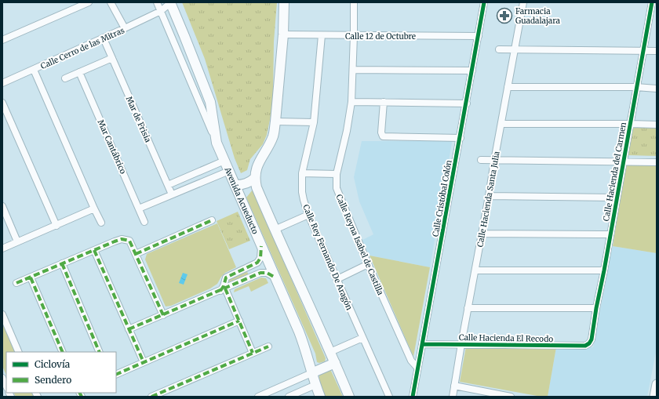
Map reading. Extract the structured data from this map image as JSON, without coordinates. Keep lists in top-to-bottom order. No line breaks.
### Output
{"streets":{"main road":["Avenida Acueducto"],"street":["Calle 12 de Octubre","Calle Cerro de las Mitras","Mar de Frisia","Mar Cantábrico","Calle Hacienda del Carmen","Calle Cristóbal Colón","Calle Hacienda Santa Julia","Calle Reyna Isabel de Castilla","Calle Rey Fernando De Aragón","Calle Hacienda El Recodo"]},"crossings":[["Calle 12 de Octubre","Calle Cristóbal Colón"],["Calle 12 de Octubre","Calle Reyna Isabel de Castilla"],["Calle 12 de Octubre","Calle Rey Fernando De Aragón"],["Calle Cerro de las Mitras","Avenida Acueducto"],["Calle Hacienda del Carmen","Calle Hacienda El Recodo"],["Calle Cristóbal Colón","Calle Reyna Isabel de Castilla"],["Calle Cristóbal Colón","Calle Hacienda El Recodo"],["Calle Hacienda Santa Julia","Calle Hacienda El Recodo"]],"places":{"pharmacy":["Farmacia Guadalajara"]},"legend":["Ciclovía","Sendero"]}
